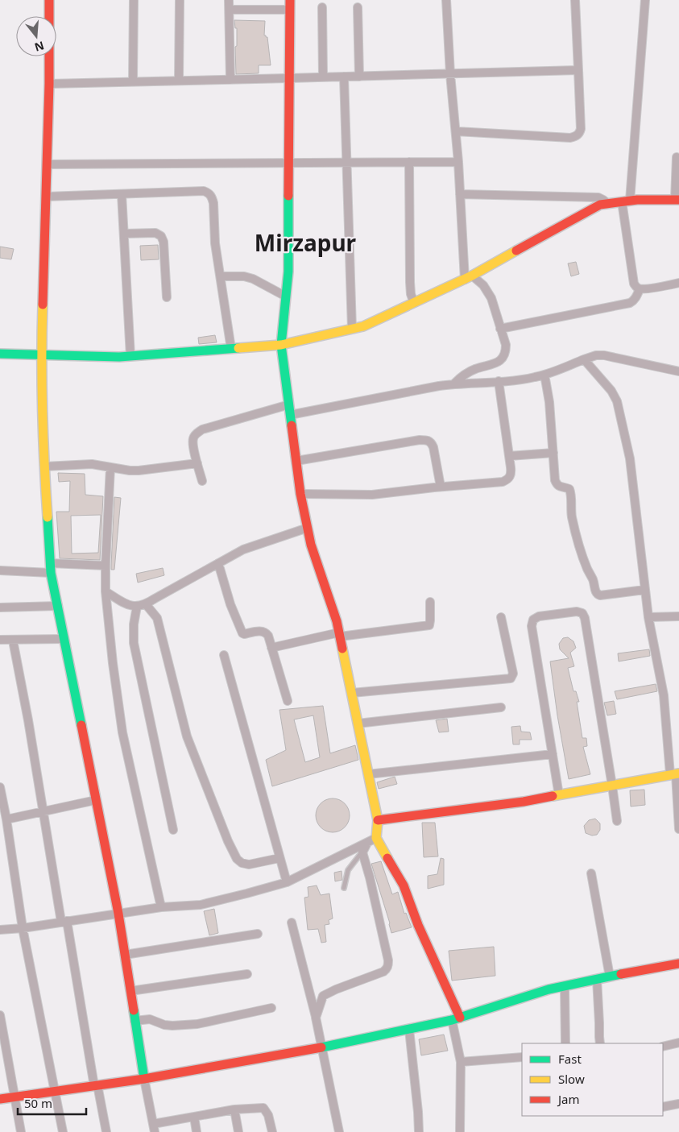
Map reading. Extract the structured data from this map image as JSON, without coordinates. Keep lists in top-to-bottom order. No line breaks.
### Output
{"districts":["Mirzapur"],"legend":["Fast","Slow","Jam"],"scale_bar":"50 m","north":"bottom"}
